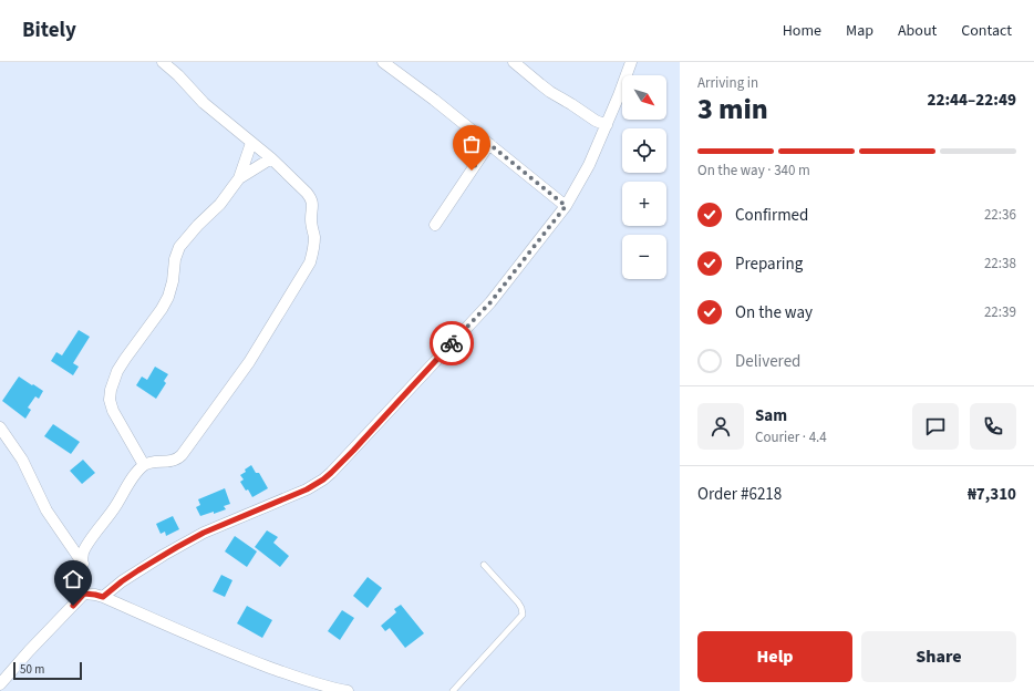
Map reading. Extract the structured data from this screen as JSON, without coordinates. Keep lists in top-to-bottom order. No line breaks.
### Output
{"scale_bar":"50 m","north":"bottom right","page":{"header":"Bitely","nav":["Home","Map","About","Contact"],"heading":["3 min","Arriving in","22:44–22:49"],"panel":["Sam","Courier · 4.4","Order #6218","₦7,310"],"map_buttons":["+","−"],"bar":"On the way · 340 m","list":[["Confirmed","22:36"],["Preparing","22:38"],["On the way","22:39"],"Delivered"],"buttons":["Help","Share"],"scale":"50 m"}}
